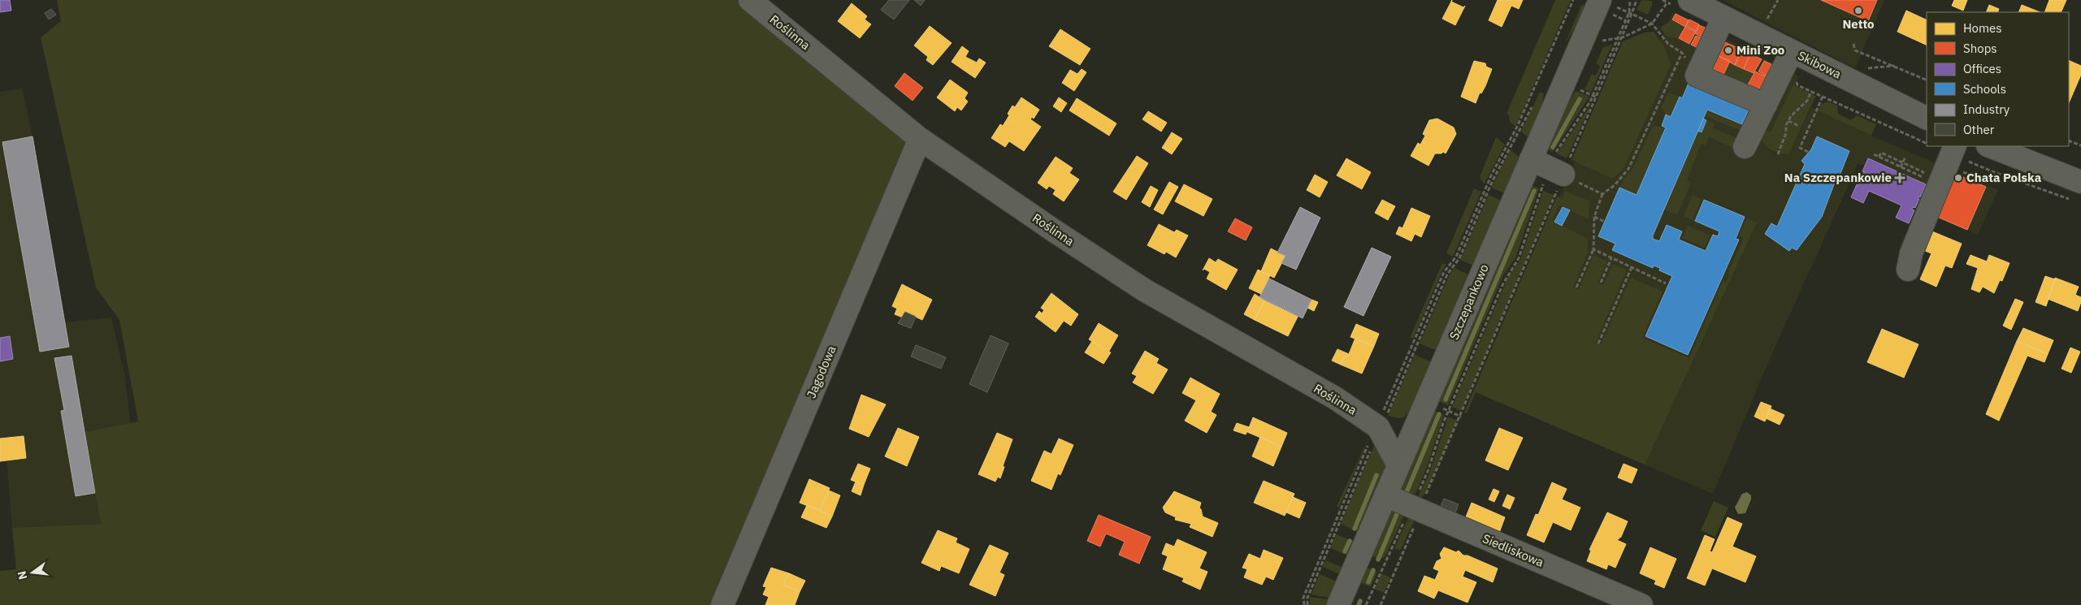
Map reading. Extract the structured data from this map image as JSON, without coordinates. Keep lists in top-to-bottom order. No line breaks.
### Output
{"streets":{"street":["Roślinna","Skibowa","Szczepankowo","Jagodowa","Siedliskowa"]},"crossings":[["Roślinna","Szczepankowo"],["Roślinna","Jagodowa"],["Szczepankowo","Siedliskowa"]],"places":{"other":["Netto","Mini Zoo","Chata Polska"],"health":["Na Szczepankowie"]},"legend":["Homes","Shops","Offices","Schools","Industry","Other"],"north":"left"}
